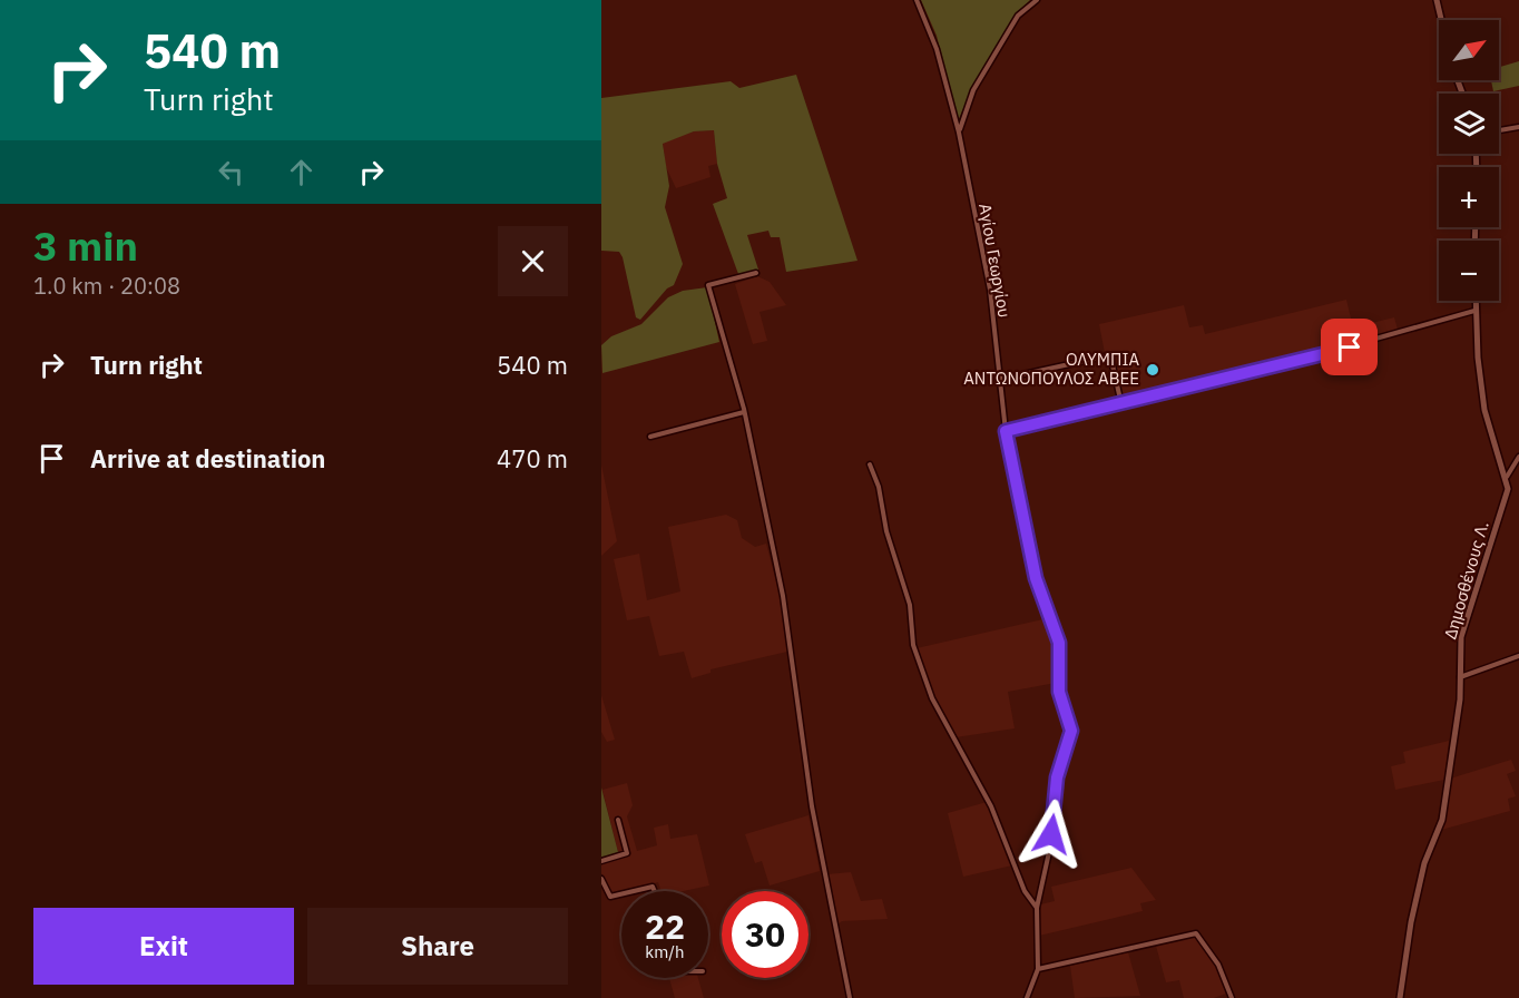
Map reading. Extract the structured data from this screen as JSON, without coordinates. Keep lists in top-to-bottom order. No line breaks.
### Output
{"streets":{"street":["Αγίου Γεωργίου","Δημοσθένους Λ."]},"places":["ΟΛΥΜΠΙΑ ΑΝΤΩΝΟΠΟΥΛΟΣ ΑΒΕΕ"],"north":"top right","page":{"turn":["540 m","Turn right"],"map_buttons":["+","−"],"heading":["3 min","1.0 km · 20:08"],"list":[{"name":"Turn right","value":"540 m"},{"name":"Arrive at destination","value":"470 m"}],"speed":"22 km/h","limit":"30","buttons":["Exit","Share"]}}
